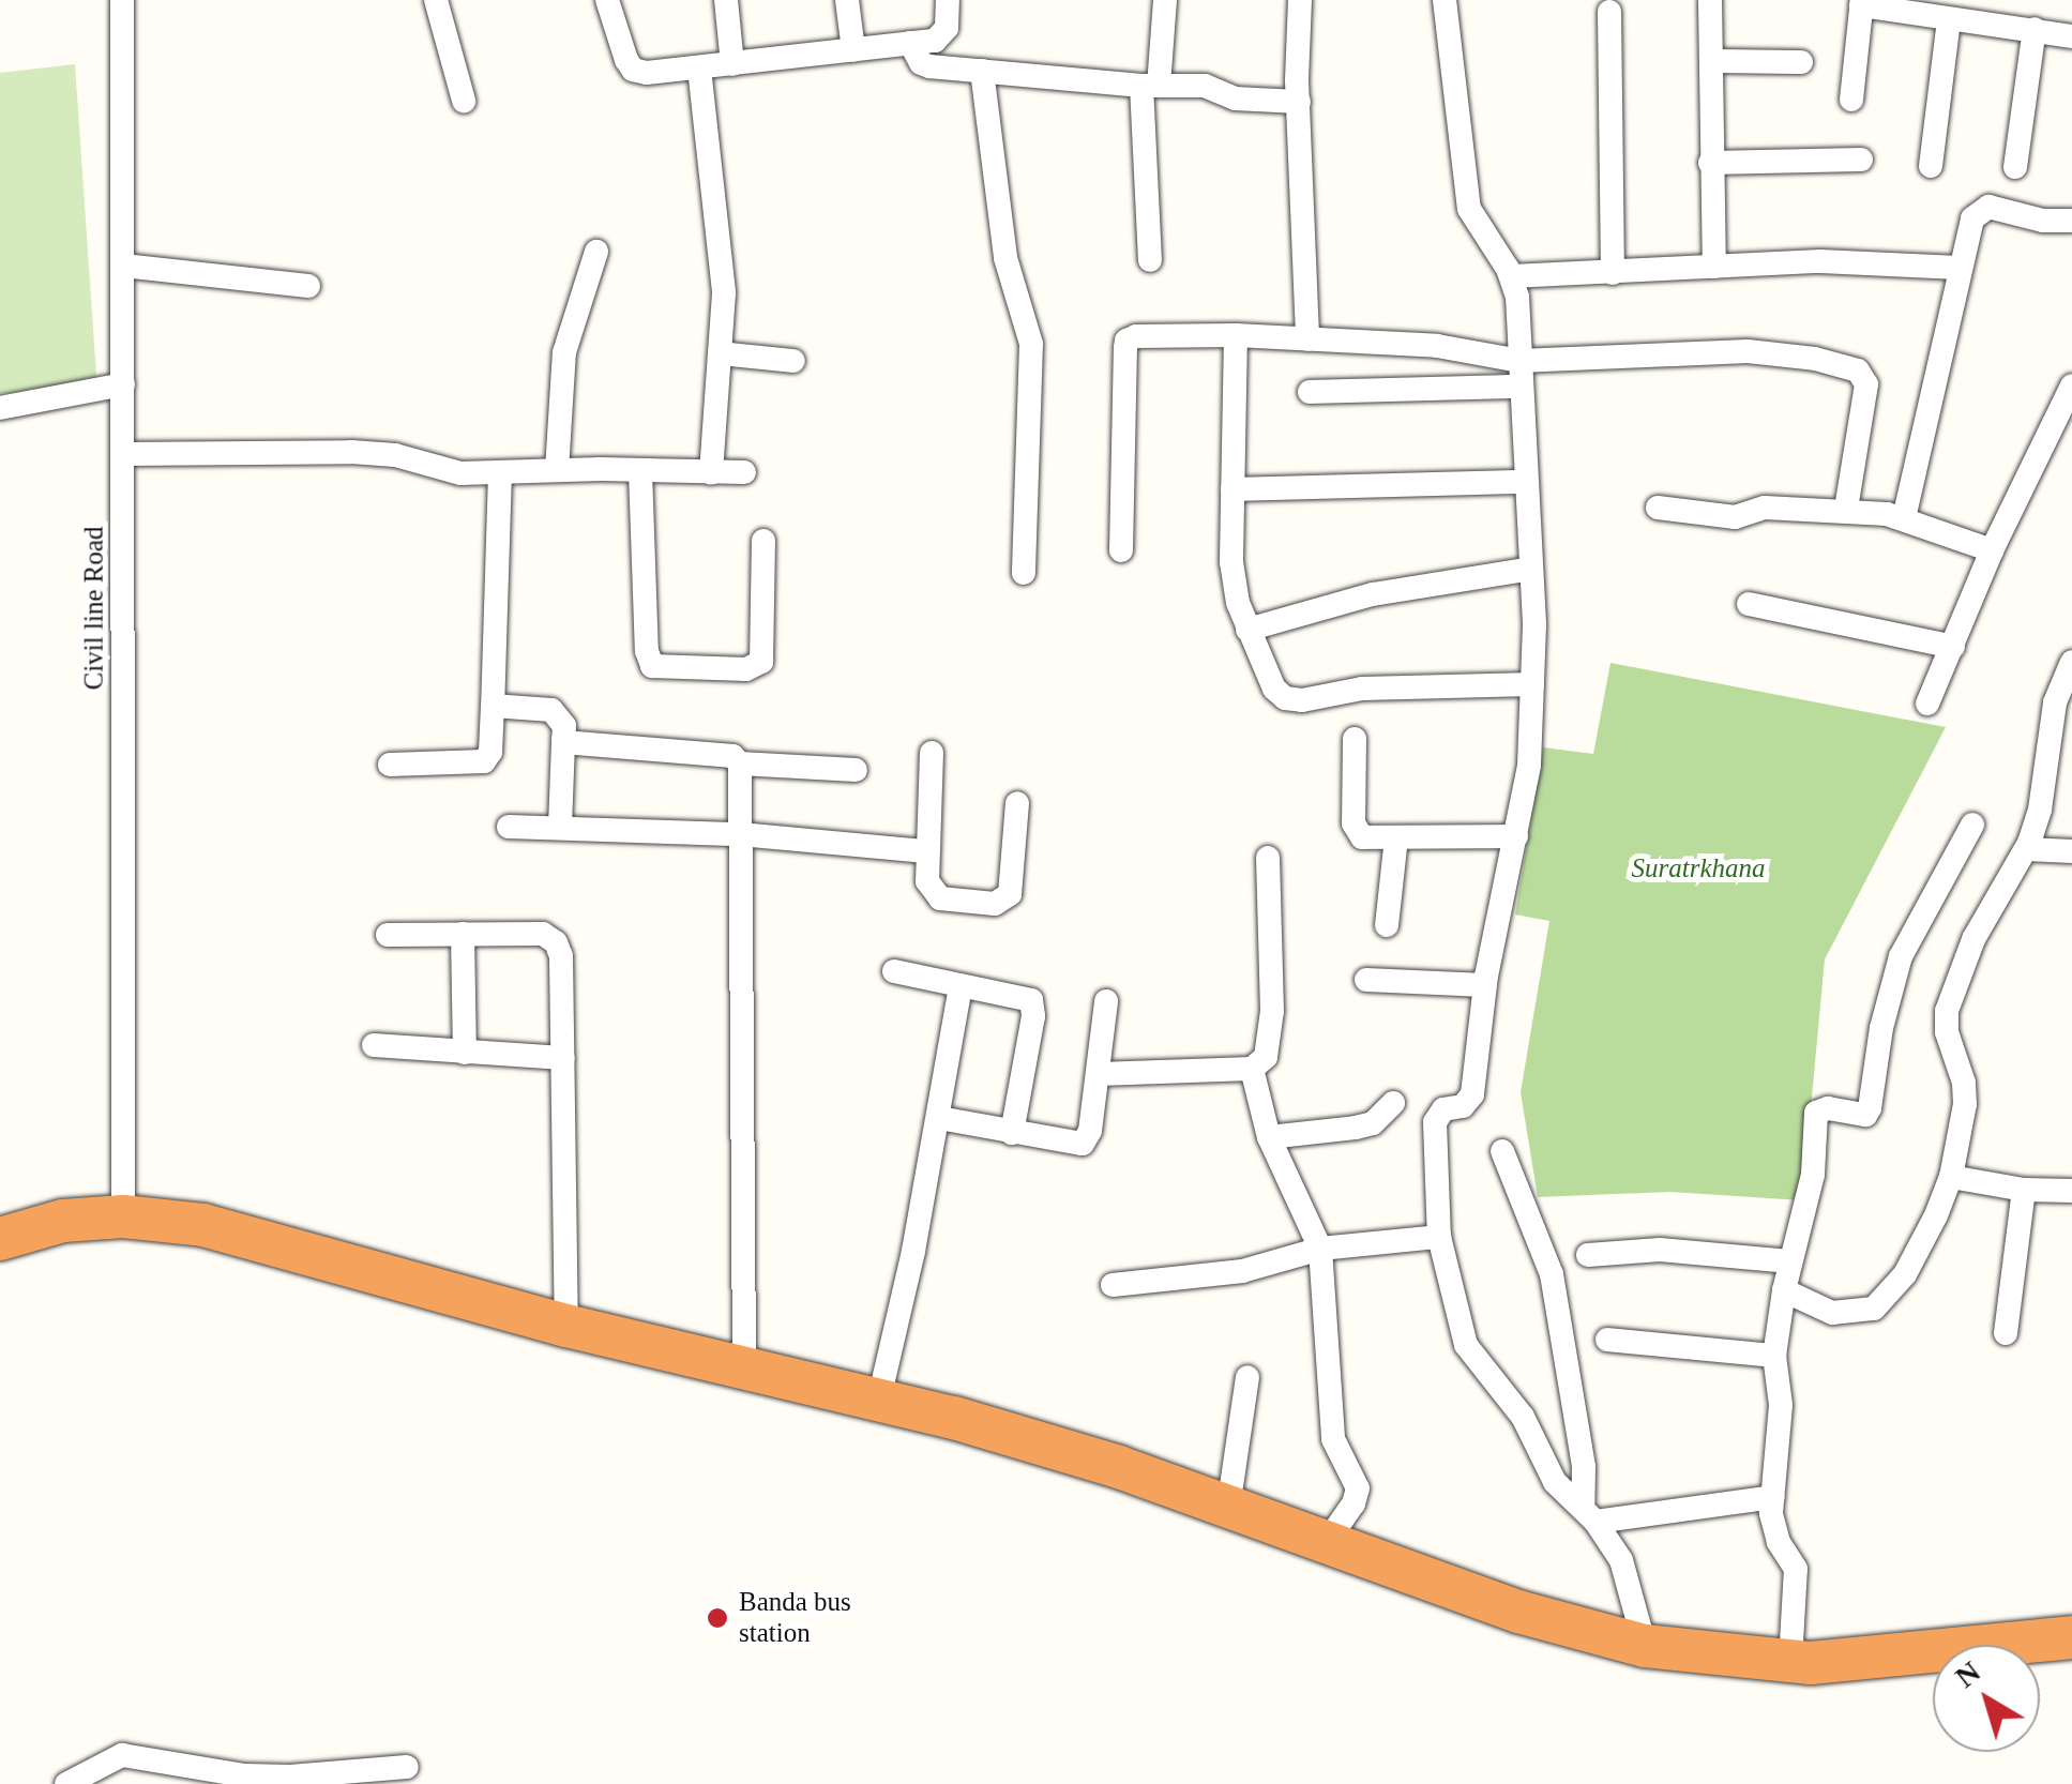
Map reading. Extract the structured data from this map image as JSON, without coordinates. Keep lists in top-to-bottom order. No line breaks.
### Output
{"streets":{"street":["Civil line Road"]},"parks":["Suratrkhana"],"places":["Banda bus station"],"north":"top left"}
